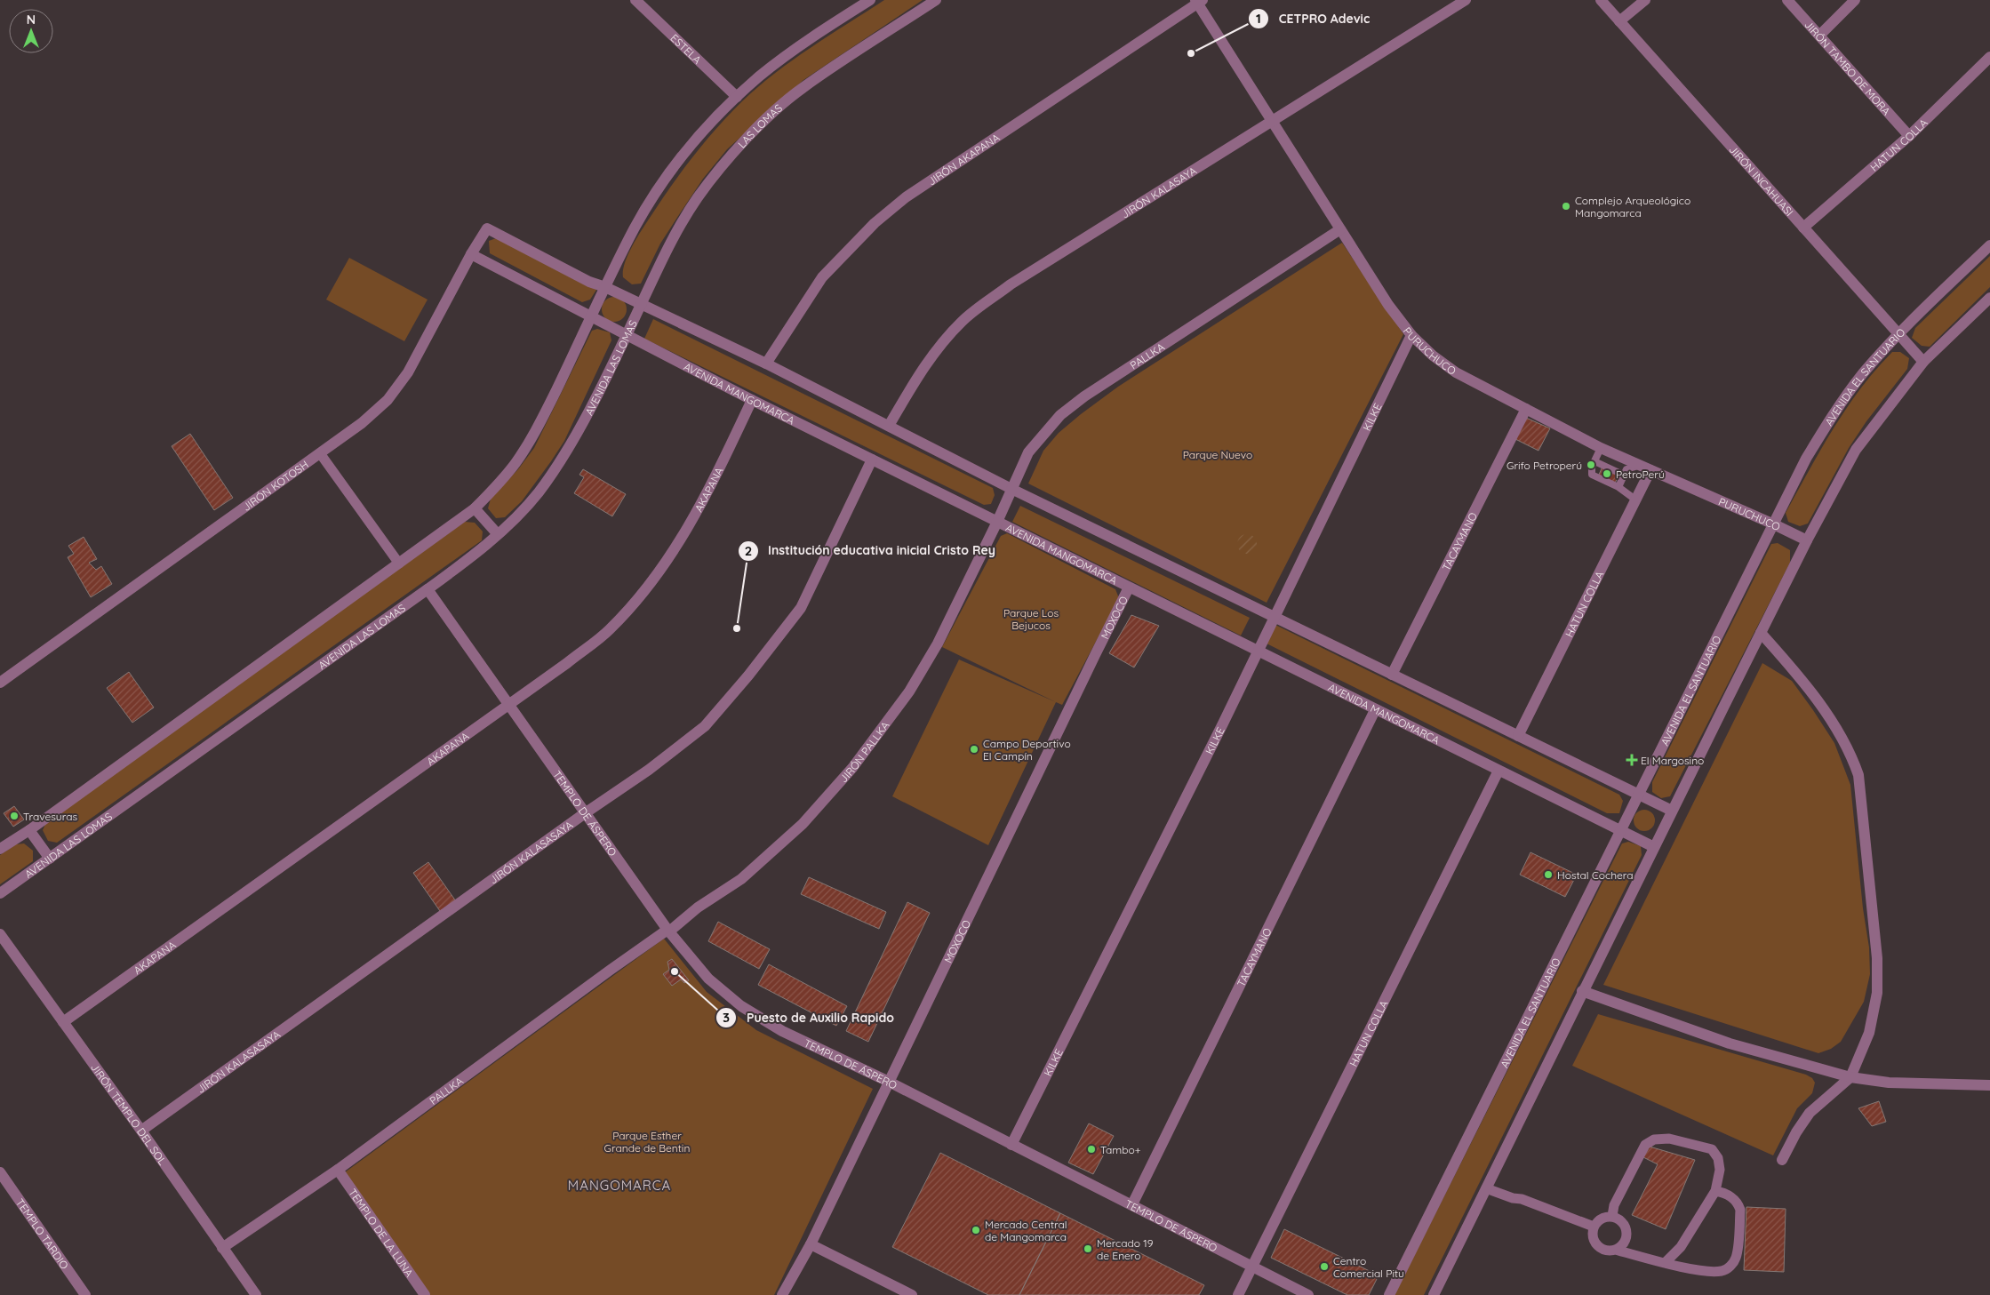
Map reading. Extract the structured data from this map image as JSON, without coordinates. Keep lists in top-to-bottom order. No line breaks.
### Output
{"streets":{"street":["ESTELA","JIRÓN TAMBO DE MORA","LAS LOMAS","HATUN COLLA","JIRÓN AKAPANA","JIRÓN INCAHUASI","JIRÓN KALASAYA","PURUCHUCO","PALLKA","AVENIDA LAS LOMAS","AVENIDA EL SANTUARIO","AVENIDA MANGOMARCA","KILKE","JIRÓN KOTOSH","AKAPANA","TACAYMANO","MOXOCO","JIRÓN PALLKA","TEMPLO DE ÁSPERO","JIRÓN KALASASAYA","JIRÓN TEMPLO DEL SOL","TEMPLO DE LA LUNA","TEMPLO TARDIO"]},"crossings":[["JIRÓN TAMBO DE MORA","HATUN COLLA"],["LAS LOMAS","AVENIDA LAS LOMAS"],["HATUN COLLA","JIRÓN INCAHUASI"],["HATUN COLLA","PURUCHUCO"],["HATUN COLLA","AVENIDA MANGOMARCA"],["HATUN COLLA","TEMPLO DE ÁSPERO"],["JIRÓN AKAPANA","PURUCHUCO"],["JIRÓN INCAHUASI","AVENIDA EL SANTUARIO"],["JIRÓN KALASAYA","PURUCHUCO"],["PURUCHUCO","PALLKA"],["PURUCHUCO","AVENIDA EL SANTUARIO"],["PURUCHUCO","KILKE"],["PURUCHUCO","TACAYMANO"],["PALLKA","AVENIDA MANGOMARCA"],["PALLKA","JIRÓN PALLKA"],["PALLKA","TEMPLO DE ÁSPERO"],["PALLKA","JIRÓN TEMPLO DEL SOL"],["PALLKA","TEMPLO DE LA LUNA"],["AVENIDA LAS LOMAS","AVENIDA MANGOMARCA"],["AVENIDA LAS LOMAS","TEMPLO DE ÁSPERO"],["AVENIDA EL SANTUARIO","AVENIDA MANGOMARCA"],["AVENIDA MANGOMARCA","KILKE"],["AVENIDA MANGOMARCA","JIRÓN KOTOSH"],["AVENIDA MANGOMARCA","AKAPANA"],["AVENIDA MANGOMARCA","TACAYMANO"],["AVENIDA MANGOMARCA","MOXOCO"],["AVENIDA MANGOMARCA","JIRÓN PALLKA"],["AVENIDA MANGOMARCA","JIRÓN KALASASAYA"],["KILKE","TEMPLO DE ÁSPERO"],["AKAPANA","TEMPLO DE ÁSPERO"],["AKAPANA","JIRÓN TEMPLO DEL SOL"],["TACAYMANO","TEMPLO DE ÁSPERO"],["MOXOCO","TEMPLO DE ÁSPERO"],["JIRÓN PALLKA","TEMPLO DE ÁSPERO"],["TEMPLO DE ÁSPERO","JIRÓN KALASASAYA"],["JIRÓN KALASASAYA","JIRÓN TEMPLO DEL SOL"]],"districts":["MANGOMARCA"],"parks":["Parque Nuevo","Parque Los Bejucos","Parque Esther Grande de Bentin"],"places":{"other":["CETPRO Adevic","Complejo Arqueológico Mangomarca","Grifo Petroperú","PetroPerú","Institución educativa inicial Cristo Rey","Campo Deportivo El Campín","Travesuras","Hostal Cochera","Puesto de Auxilio Rapido","Tambo+","Mercado Central de Mangomarca","Mercado 19 de Enero","Centro Comercial Pitu"],"health":["El Margosino"]},"north":"top"}
